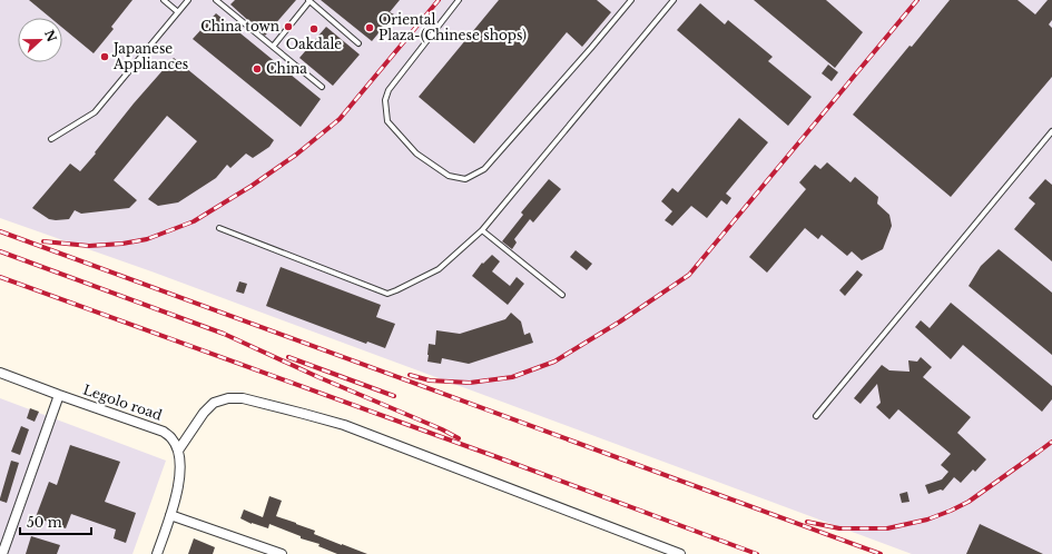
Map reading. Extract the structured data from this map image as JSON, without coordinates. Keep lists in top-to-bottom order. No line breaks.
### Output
{"streets":{"street":["Legolo road"]},"places":["China town","Oriental Plaza-(Chinese shops)","Oakdale","Japanese Appliances","China"],"scale_bar":"50 m","north":"right"}
